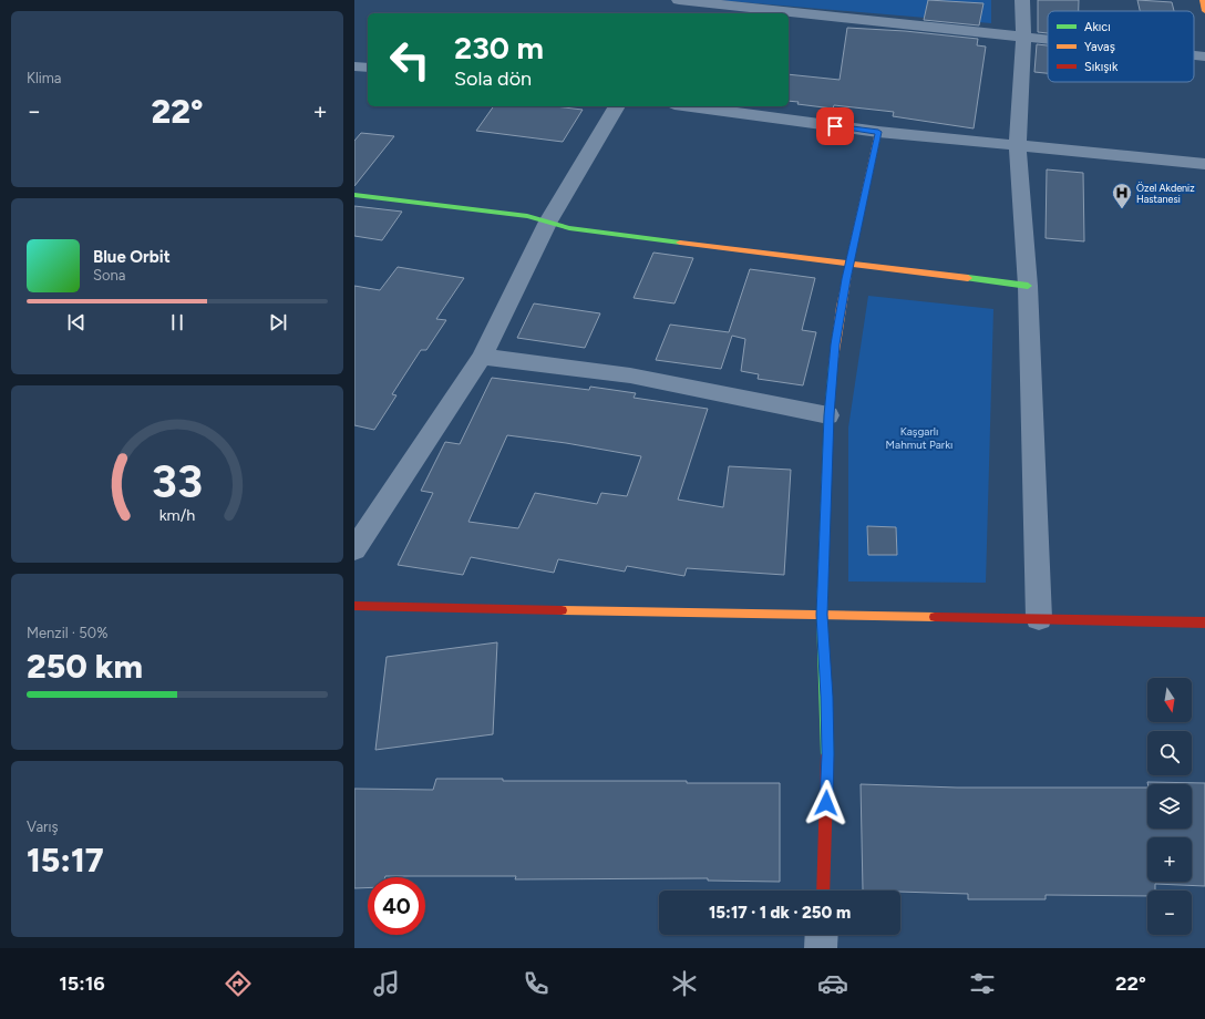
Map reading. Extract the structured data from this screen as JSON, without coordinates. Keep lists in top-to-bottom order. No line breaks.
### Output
{"parks":["Kaşgarlı Mahmut Parkı"],"places":{"hospital":["Özel Akdeniz Hastanesi"]},"legend":["Akıcı","Yavaş","Sıkışık"],"north":"bottom","page":{"tile":["Klima",["Menzil · 50%","250 km"],["Varış","15:17"]],"turn":["230 m","Sola dön"],"heat":["−","22°","+"],"song":["Blue Orbit","Sona"],"map_buttons":["+","−"],"limit":"40","trip":"15:17 · 1 dk · 250 m","tabs":["15:16","22°"],"gauge":["33","km/h"]}}
